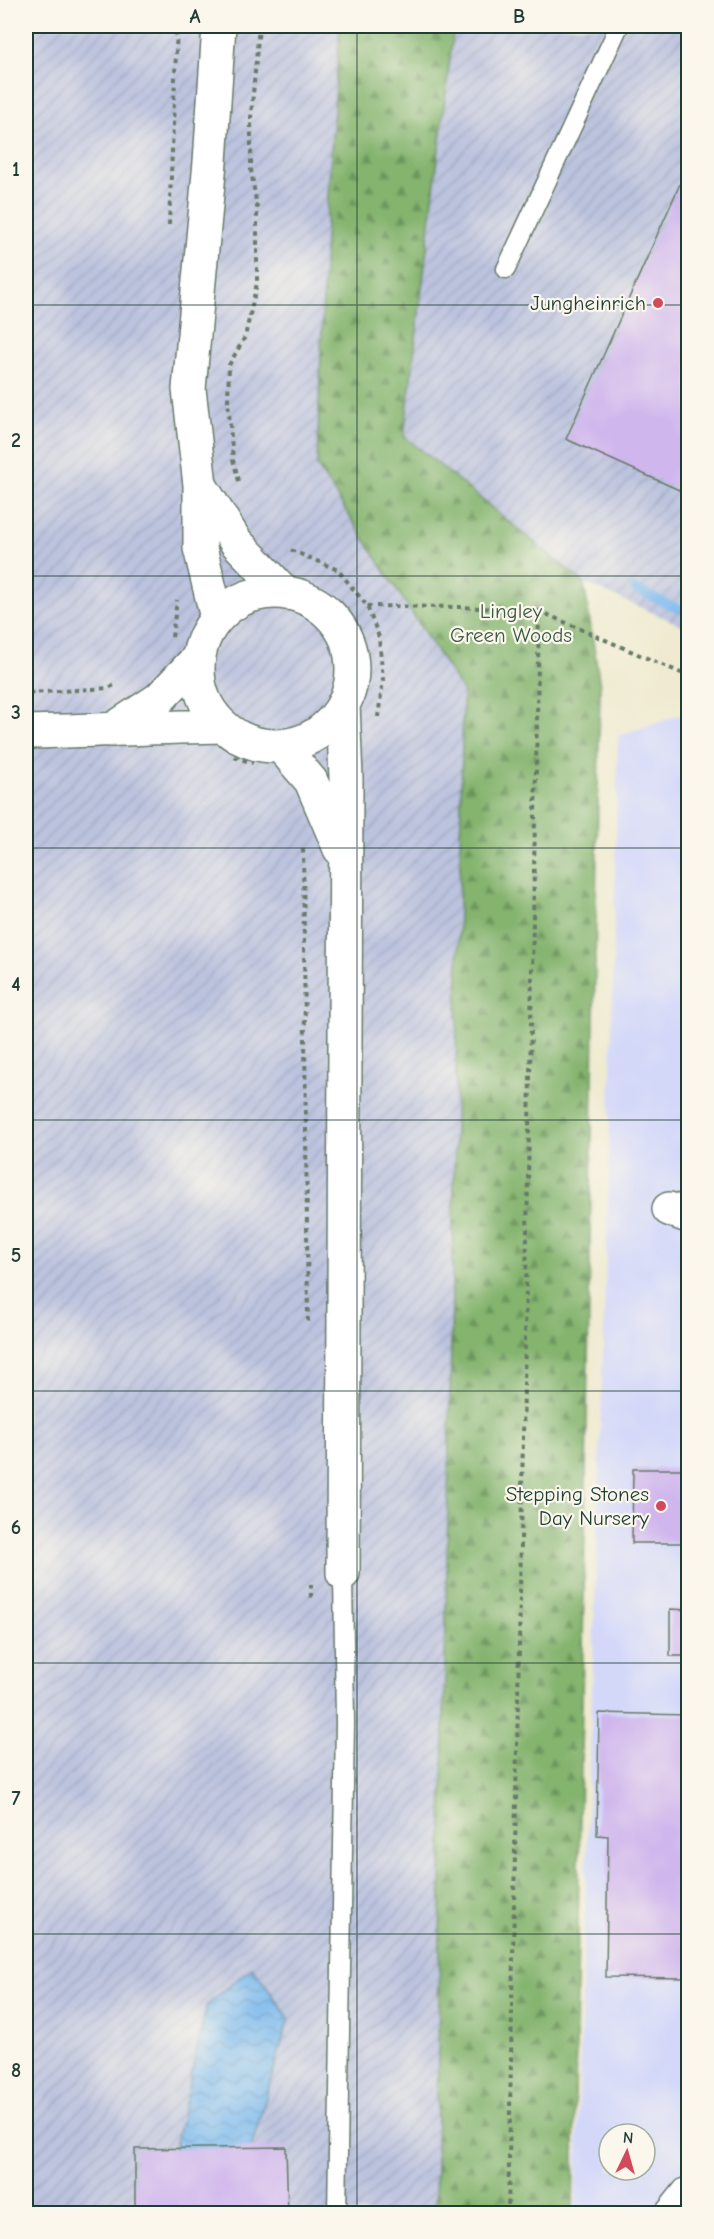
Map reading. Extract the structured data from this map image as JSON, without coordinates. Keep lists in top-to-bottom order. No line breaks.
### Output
{"parks":["Lingley Green Woods"],"places":["Jungheinrich","Stepping Stones Day Nursery"],"north":"top","grid":{"columns":["A","B"],"rows":["1","2","3","4","5","6","7","8"]}}
